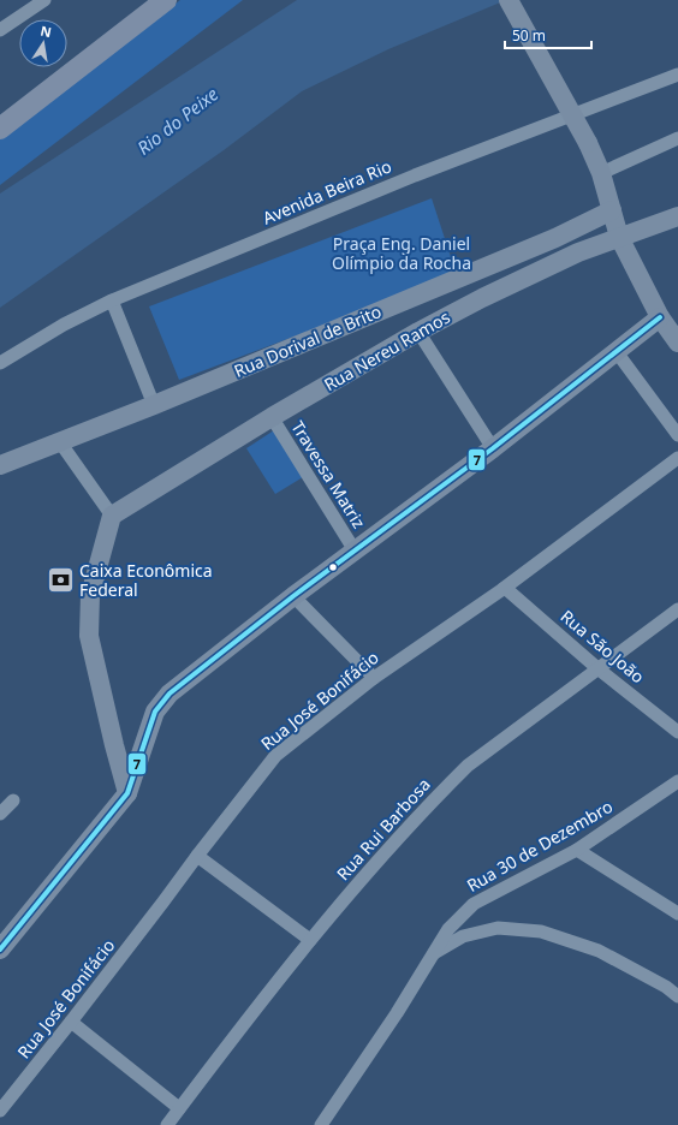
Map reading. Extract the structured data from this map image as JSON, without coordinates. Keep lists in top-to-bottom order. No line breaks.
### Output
{"streets":{"street":["Avenida Beira Rio","Rua Dorival de Brito","Rua Nereu Ramos","Travessa Matriz","Rua São João","Rua José Bonifácio","Rua Rui Barbosa","Rua 30 de Dezembro"]},"crossings":[["Rua Nereu Ramos","Travessa Matriz"],["Rua São João","Rua José Bonifácio"],["Rua São João","Rua Rui Barbosa"]],"water":["Rio do Peixe"],"parks":["Praça Eng. Daniel Olímpio da Rocha"],"places":{"bank":["Caixa Econômica Federal"]},"lines":["transit line 7"],"scale_bar":"50 m","north":"top"}
